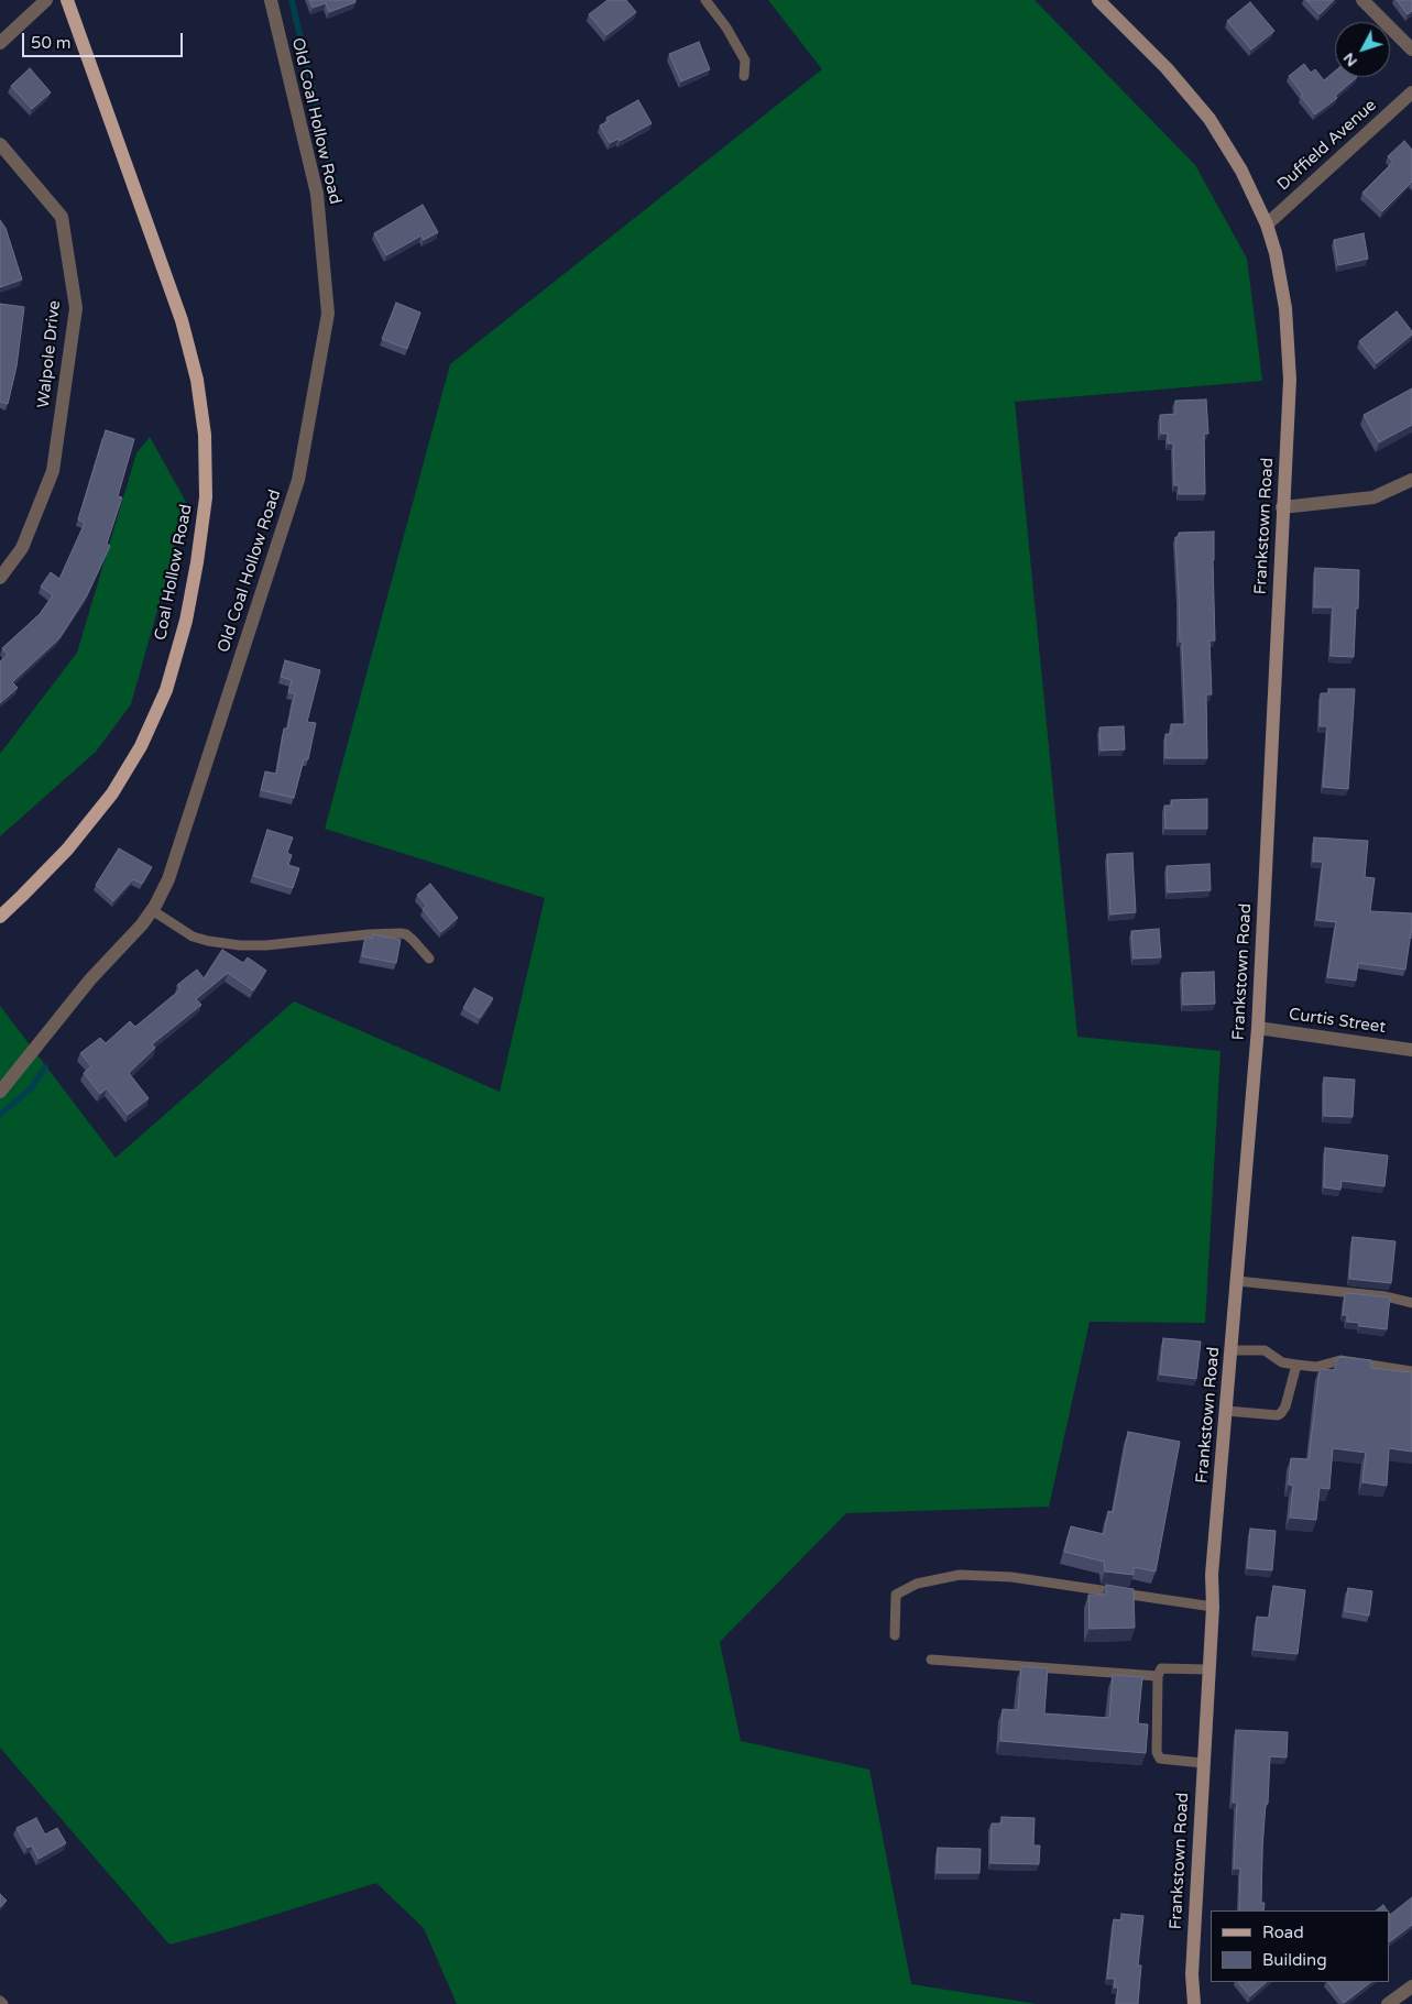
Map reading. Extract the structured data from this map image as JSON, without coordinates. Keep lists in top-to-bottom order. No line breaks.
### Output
{"streets":{"main road":["Frankstown Road","Coal Hollow Road"],"street":["Old Coal Hollow Road","Duffield Avenue","Walpole Drive","Curtis Street"]},"crossings":[["Duffield Avenue","Frankstown Road"],["Frankstown Road","Curtis Street"]],"legend":["Road","Building"],"scale_bar":"50 m","north":"bottom left"}
